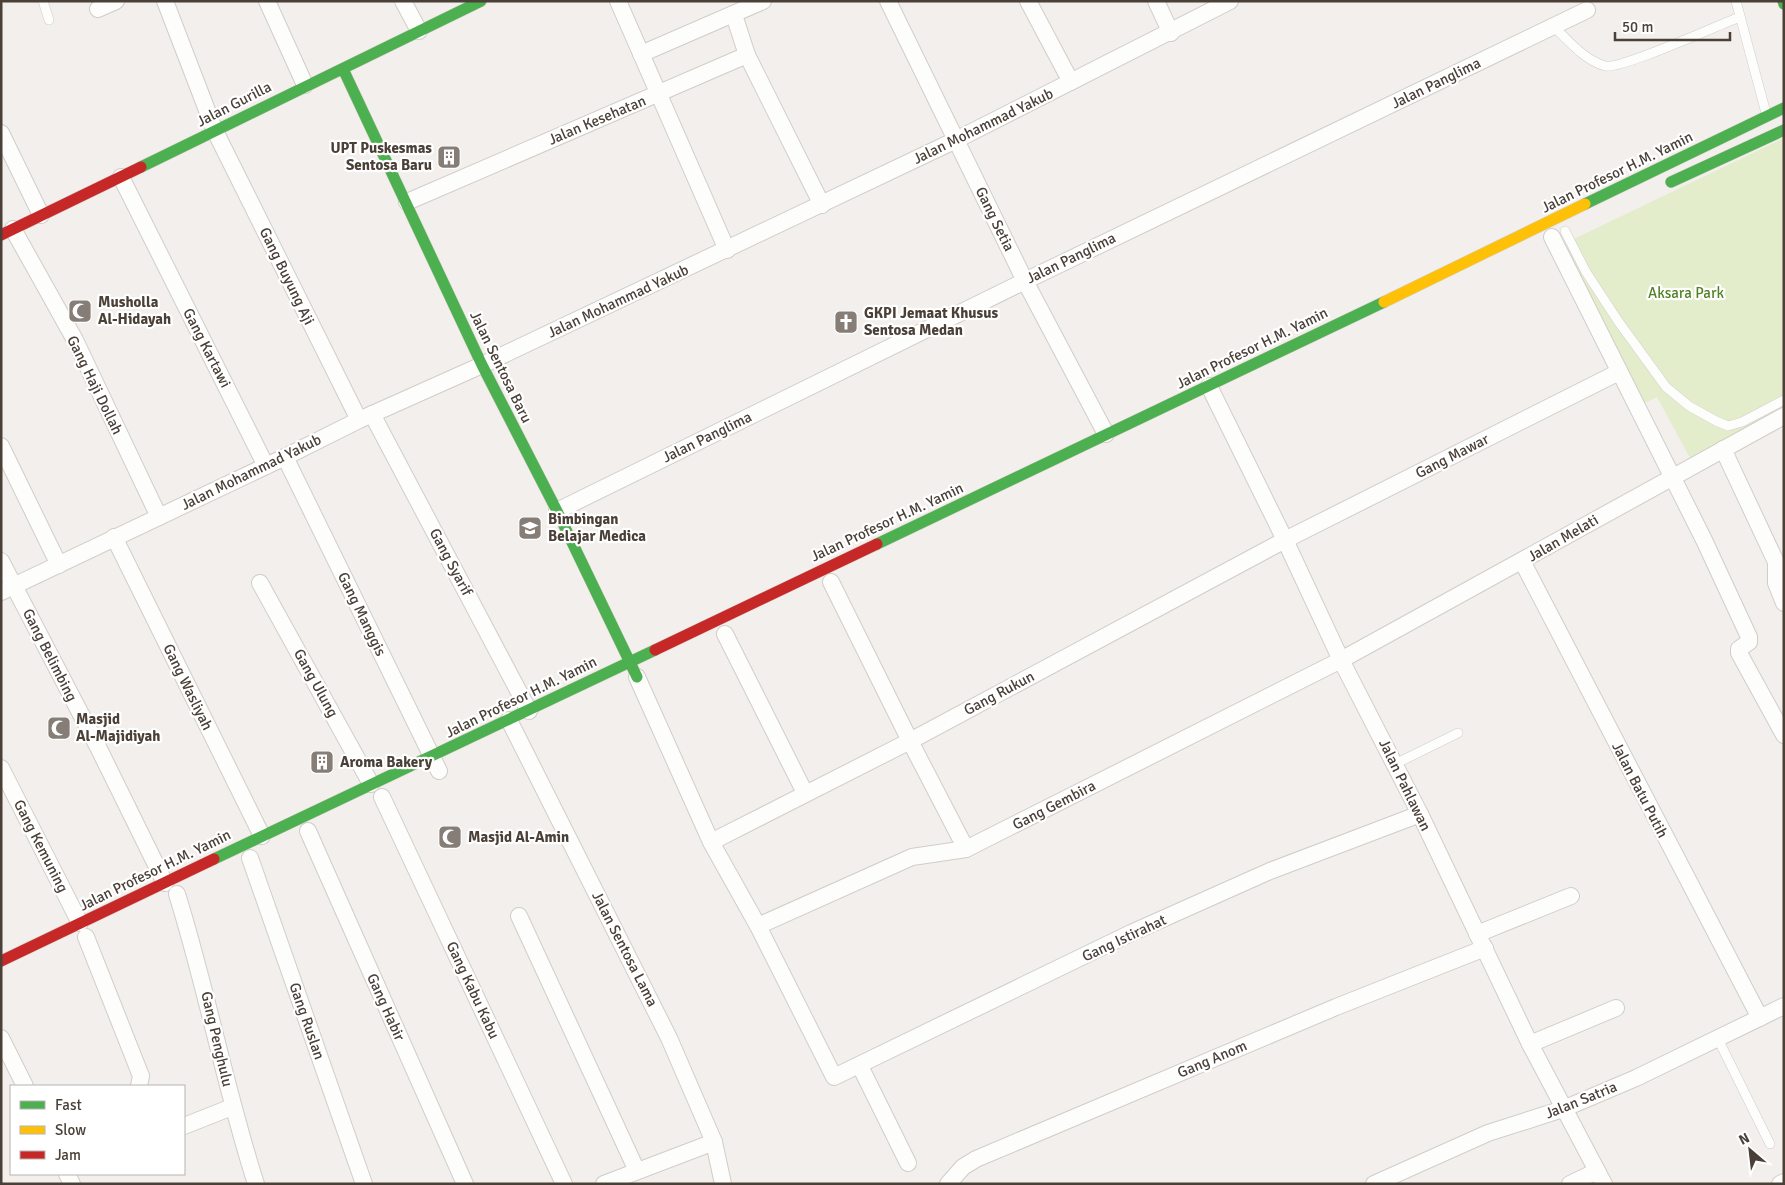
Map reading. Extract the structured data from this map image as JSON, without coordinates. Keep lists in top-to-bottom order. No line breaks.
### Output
{"streets":{"main road":["Jalan Gurilla","Jalan Profesor H.M. Yamin","Jalan Sentosa Baru"],"street":["Jalan Panglima","Jalan Kesehatan","Jalan Mohammad Yakub","Gang Setia","Gang Buyung Aji","Gang Kartawi","Gang Haji Dollah","Gang Mawar","Jalan Melati","Gang Syarif","Gang Manggis","Gang Belimbing","Gang Ulung","Gang Wasliyah","Gang Rukun","Jalan Pahlawan","Jalan Batu Putih","Gang Gembira","Gang Kemuning","Gang Istirahat","Jalan Sentosa Lama","Gang Kabu Kabu","Gang Habir","Gang Ruslan","Gang Penghulu","Gang Anom","Jalan Satria"]},"crossings":[["Jalan Panglima","Gang Setia"],["Jalan Panglima","Jalan Sentosa Baru"],["Jalan Gurilla","Gang Buyung Aji"],["Jalan Gurilla","Gang Kartawi"],["Jalan Gurilla","Jalan Sentosa Baru"],["Jalan Gurilla","Gang Haji Dollah"],["Jalan Kesehatan","Jalan Sentosa Baru"],["Jalan Mohammad Yakub","Gang Setia"],["Jalan Mohammad Yakub","Gang Buyung Aji"],["Jalan Mohammad Yakub","Gang Kartawi"],["Jalan Mohammad Yakub","Jalan Sentosa Baru"],["Jalan Mohammad Yakub","Gang Haji Dollah"],["Jalan Mohammad Yakub","Gang Syarif"],["Jalan Mohammad Yakub","Gang Manggis"],["Jalan Mohammad Yakub","Gang Belimbing"],["Jalan Mohammad Yakub","Gang Wasliyah"],["Jalan Profesor H.M. Yamin","Gang Setia"],["Jalan Profesor H.M. Yamin","Jalan Sentosa Baru"],["Jalan Profesor H.M. Yamin","Gang Syarif"],["Jalan Profesor H.M. Yamin","Gang Manggis"],["Jalan Profesor H.M. Yamin","Gang Belimbing"],["Jalan Profesor H.M. Yamin","Gang Ulung"],["Jalan Profesor H.M. Yamin","Gang Wasliyah"],["Jalan Profesor H.M. Yamin","Jalan Pahlawan"],["Jalan Profesor H.M. Yamin","Gang Kemuning"],["Jalan Profesor H.M. Yamin","Jalan Sentosa Lama"],["Jalan Profesor H.M. Yamin","Gang Kabu Kabu"],["Jalan Profesor H.M. Yamin","Gang Penghulu"],["Gang Buyung Aji","Gang Syarif"],["Gang Mawar","Gang Rukun"],["Gang Mawar","Jalan Pahlawan"],["Jalan Melati","Jalan Pahlawan"],["Jalan Melati","Jalan Batu Putih"],["Jalan Melati","Gang Gembira"],["Gang Syarif","Jalan Sentosa Lama"],["Gang Belimbing","Gang Penghulu"],["Gang Ulung","Gang Kabu Kabu"],["Gang Rukun","Jalan Pahlawan"],["Jalan Pahlawan","Gang Gembira"],["Jalan Pahlawan","Gang Istirahat"],["Jalan Pahlawan","Gang Anom"],["Jalan Pahlawan","Jalan Satria"],["Jalan Batu Putih","Jalan Satria"],["Gang Gembira","Gang Istirahat"]],"parks":["Aksara Park"],"places":{"building":["UPT Puskesmas Sentosa Baru","Aroma Bakery"],"mosque":["Musholla Al-Hidayah","Masjid Al-Majidiyah","Masjid Al-Amin"],"church":["GKPI Jemaat Khusus Sentosa Medan"],"school or university":["Bimbingan Belajar Medica"]},"legend":["Fast","Slow","Jam"],"scale_bar":"50 m","north":"top left"}
